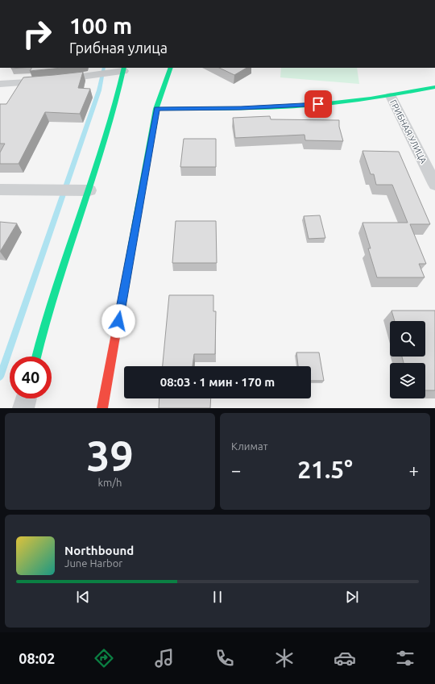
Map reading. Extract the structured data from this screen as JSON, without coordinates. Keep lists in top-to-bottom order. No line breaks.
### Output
{"streets":{"street":["ГРИБНАЯ УЛИЦА"]},"page":{"turn":["100 m","Грибная улица"],"limit":"40","trip":"08:03 · 1 мин · 170 m","tile":[["39","km/h"],"Климат"],"heat":["−","21.5°","+"],"song":["Northbound","June Harbor"],"tabs":"08:02"}}
